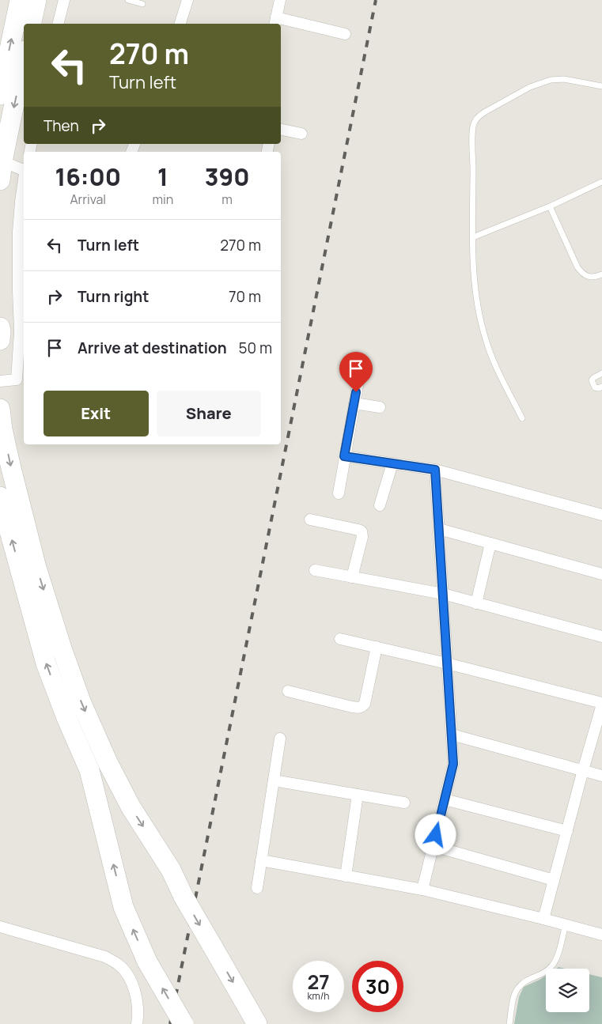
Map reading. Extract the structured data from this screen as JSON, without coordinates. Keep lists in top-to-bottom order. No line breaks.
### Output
{"page":{"turn":["270 m","Turn left"],"then":"Then","eta":["16:00","Arrival","1","min","390","m"],"list":[{"name":"Turn left","value":"270 m"},{"name":"Turn right","value":"70 m"},{"name":"Arrive at destination","value":"50 m"}],"buttons":["Exit","Share"],"speed":"27 km/h","limit":"30"}}
